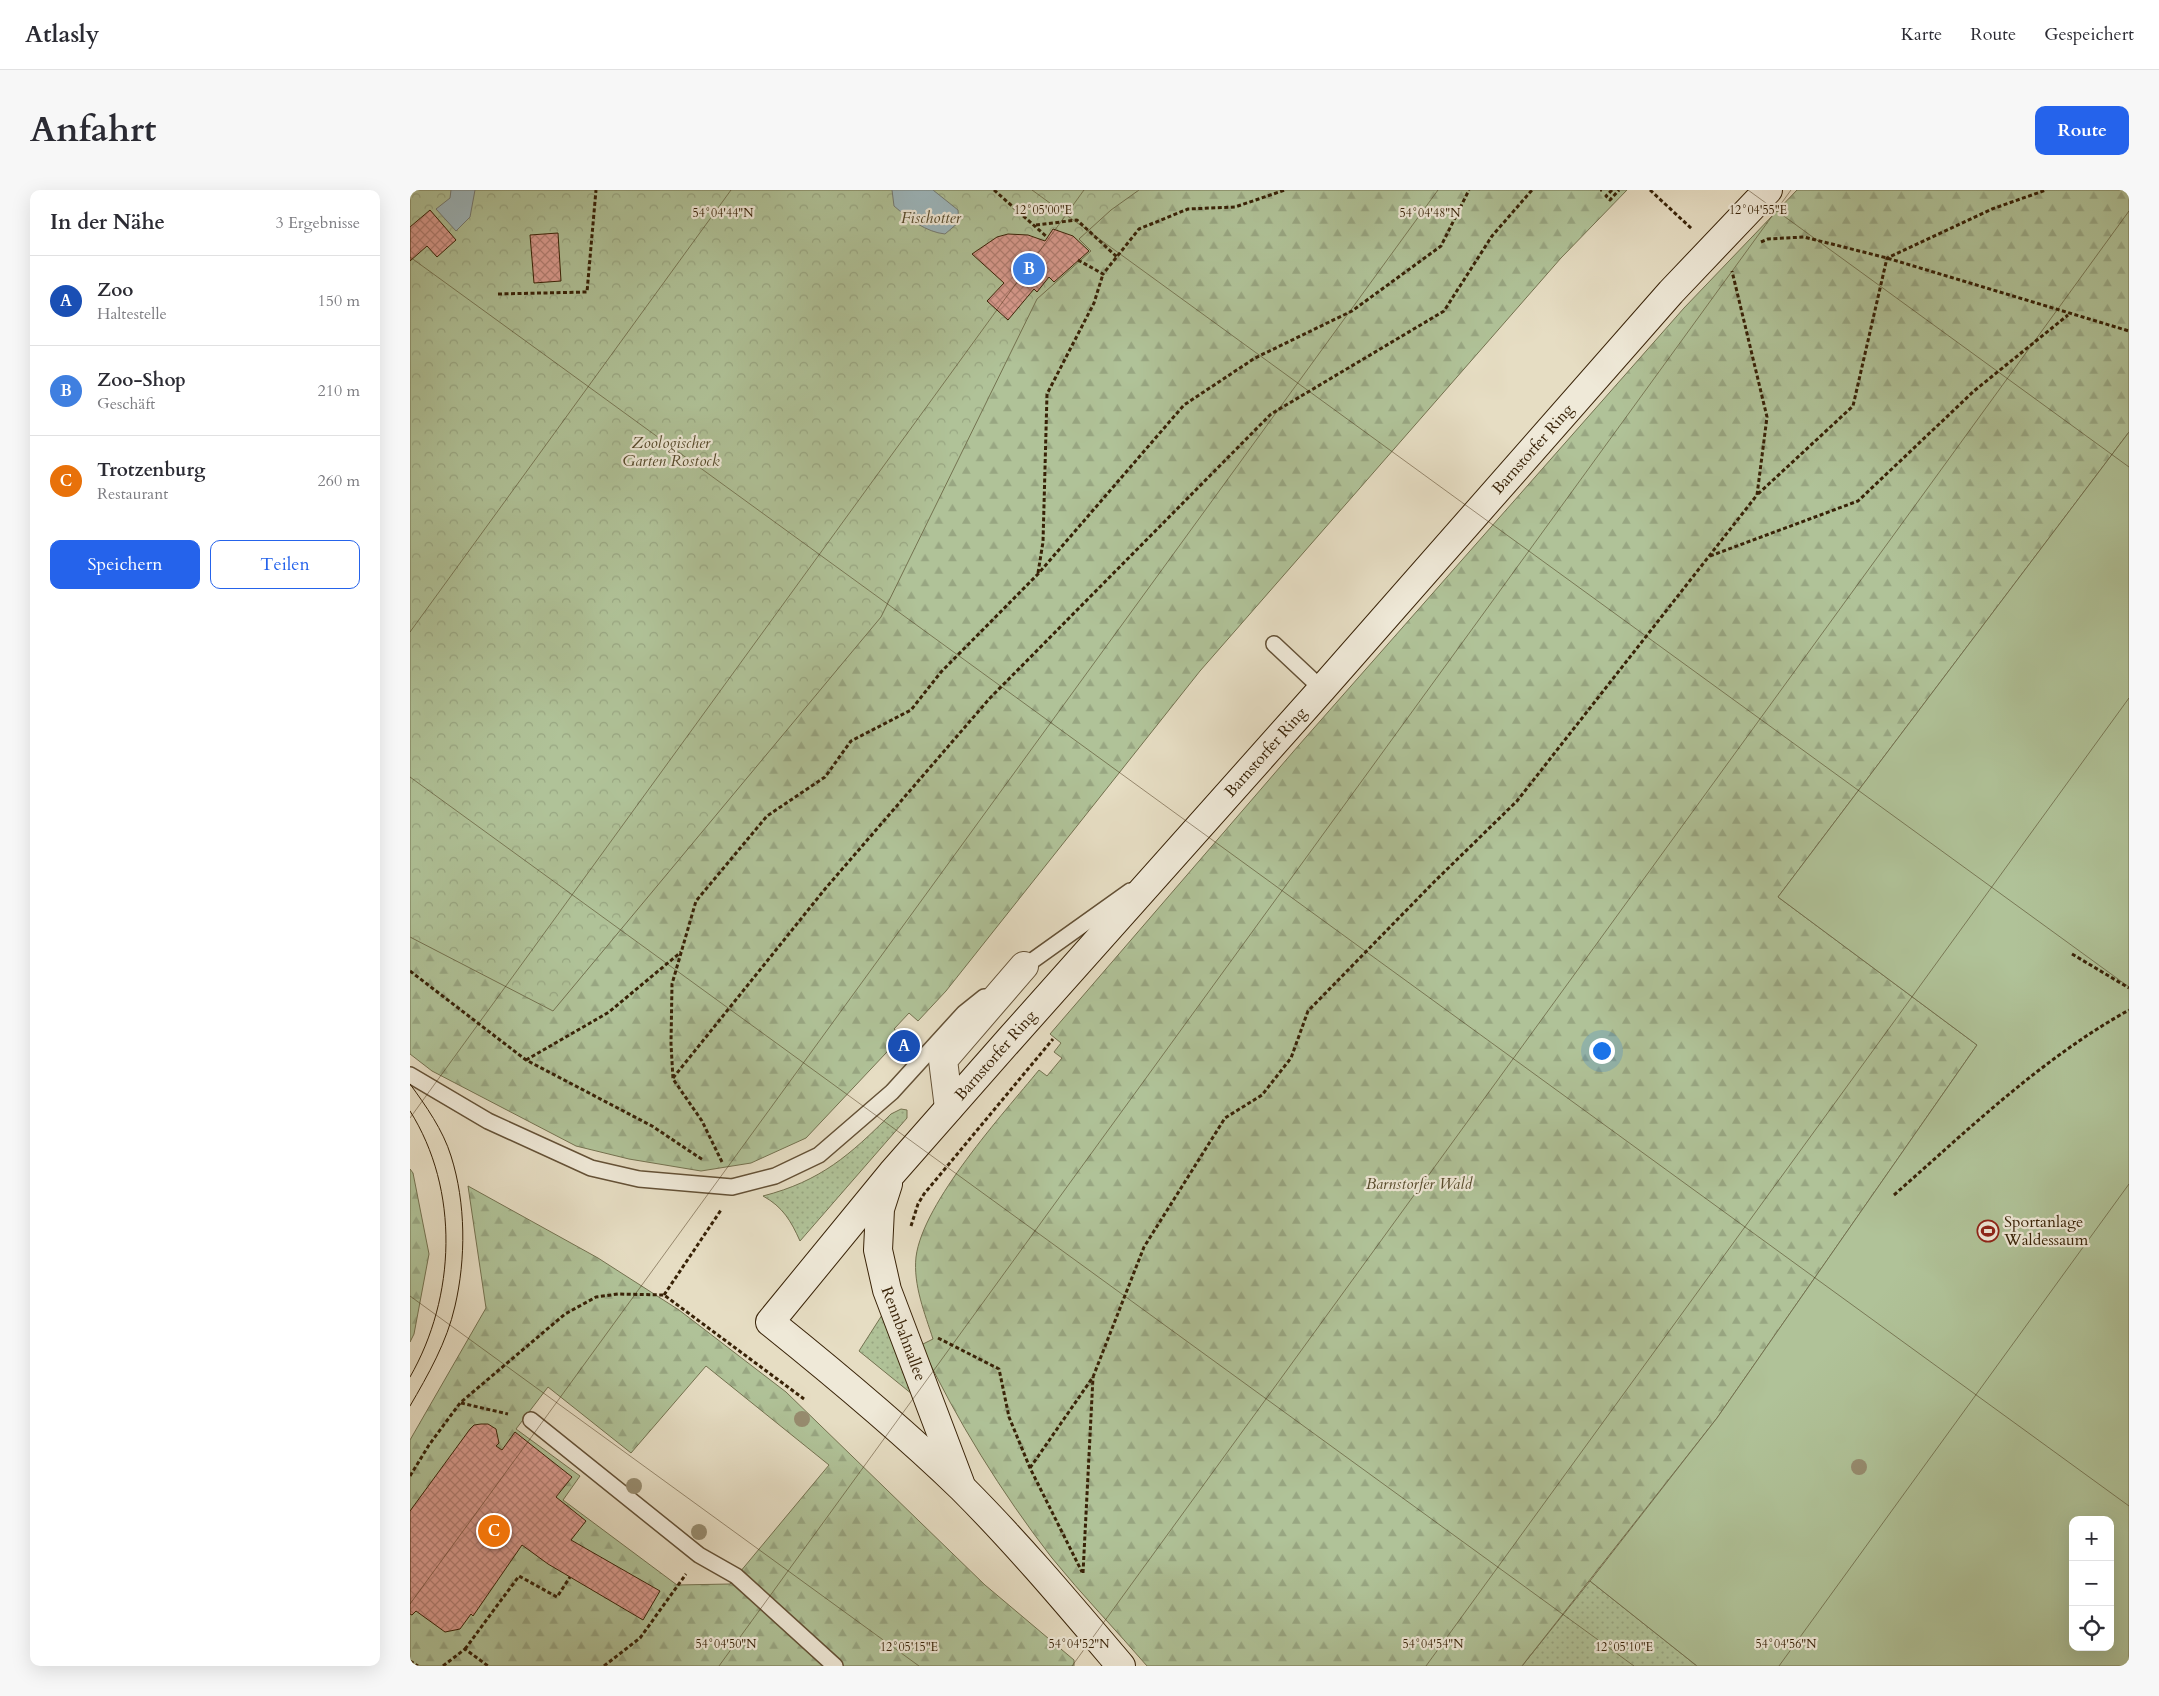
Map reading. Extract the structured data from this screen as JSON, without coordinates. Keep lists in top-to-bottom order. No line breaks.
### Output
{"streets":{"main road":["Barnstorfer Ring","Rennbahnallee"]},"crossings":[["Barnstorfer Ring","Rennbahnallee"]],"parks":["Fischotter","Zoologischer Garten Rostock","Barnstorfer Wald"],"places":{"sports":["Sportanlage Waldessaum"]},"page":{"header":"Atlasly","nav":["Karte","Route","Gespeichert"],"title":"Anfahrt","buttons":["Route",["Speichern","Teilen"]],"heading":["In der Nähe","3 Ergebnisse"],"pins":["B","A","C"],"list":[{"mark":"A","name":"Zoo","note":"Haltestelle","value":"150 m"},{"mark":"B","name":"Zoo-Shop","note":"Geschäft","value":"210 m"},{"mark":"C","name":"Trotzenburg","note":"Restaurant","value":"260 m"}],"map_buttons":["+","−"]},"coordinates":["12°04'55\"E","12°05'00\"E","54°04'44\"N","54°04'48\"N","54°04'50\"N","54°04'52\"N","54°04'54\"N","54°04'56\"N","12°05'15\"E","12°05'10\"E"]}
